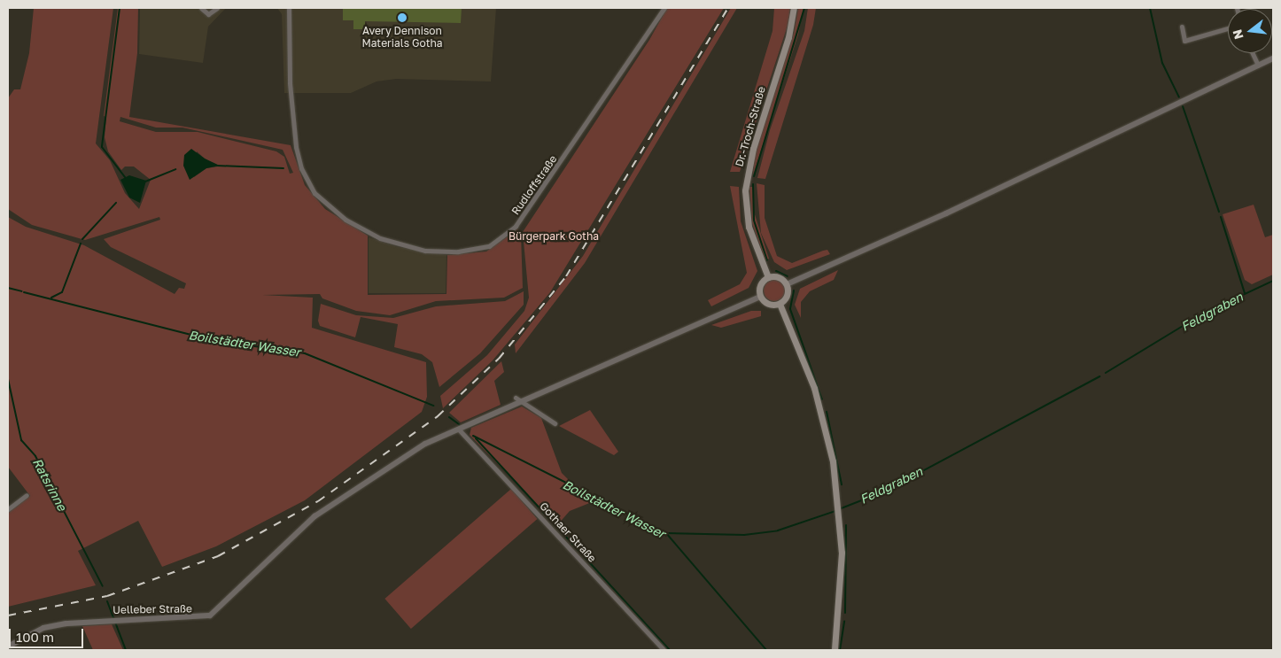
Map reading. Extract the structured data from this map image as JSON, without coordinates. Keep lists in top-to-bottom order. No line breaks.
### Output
{"streets":{"main road":["Dr.-Troch-Straße"],"street":["Rudloffstraße","Gothaer Straße","Uelleber Straße"]},"crossings":[["Dr.-Troch-Straße","Uelleber Straße"],["Gothaer Straße","Uelleber Straße"]],"water":["Feldgraben","Boilstädter Wasser","Ratsrinne"],"parks":["Bürgerpark Gotha"],"places":["Avery Dennison Materials Gotha"],"scale_bar":"100 m","north":"left"}
